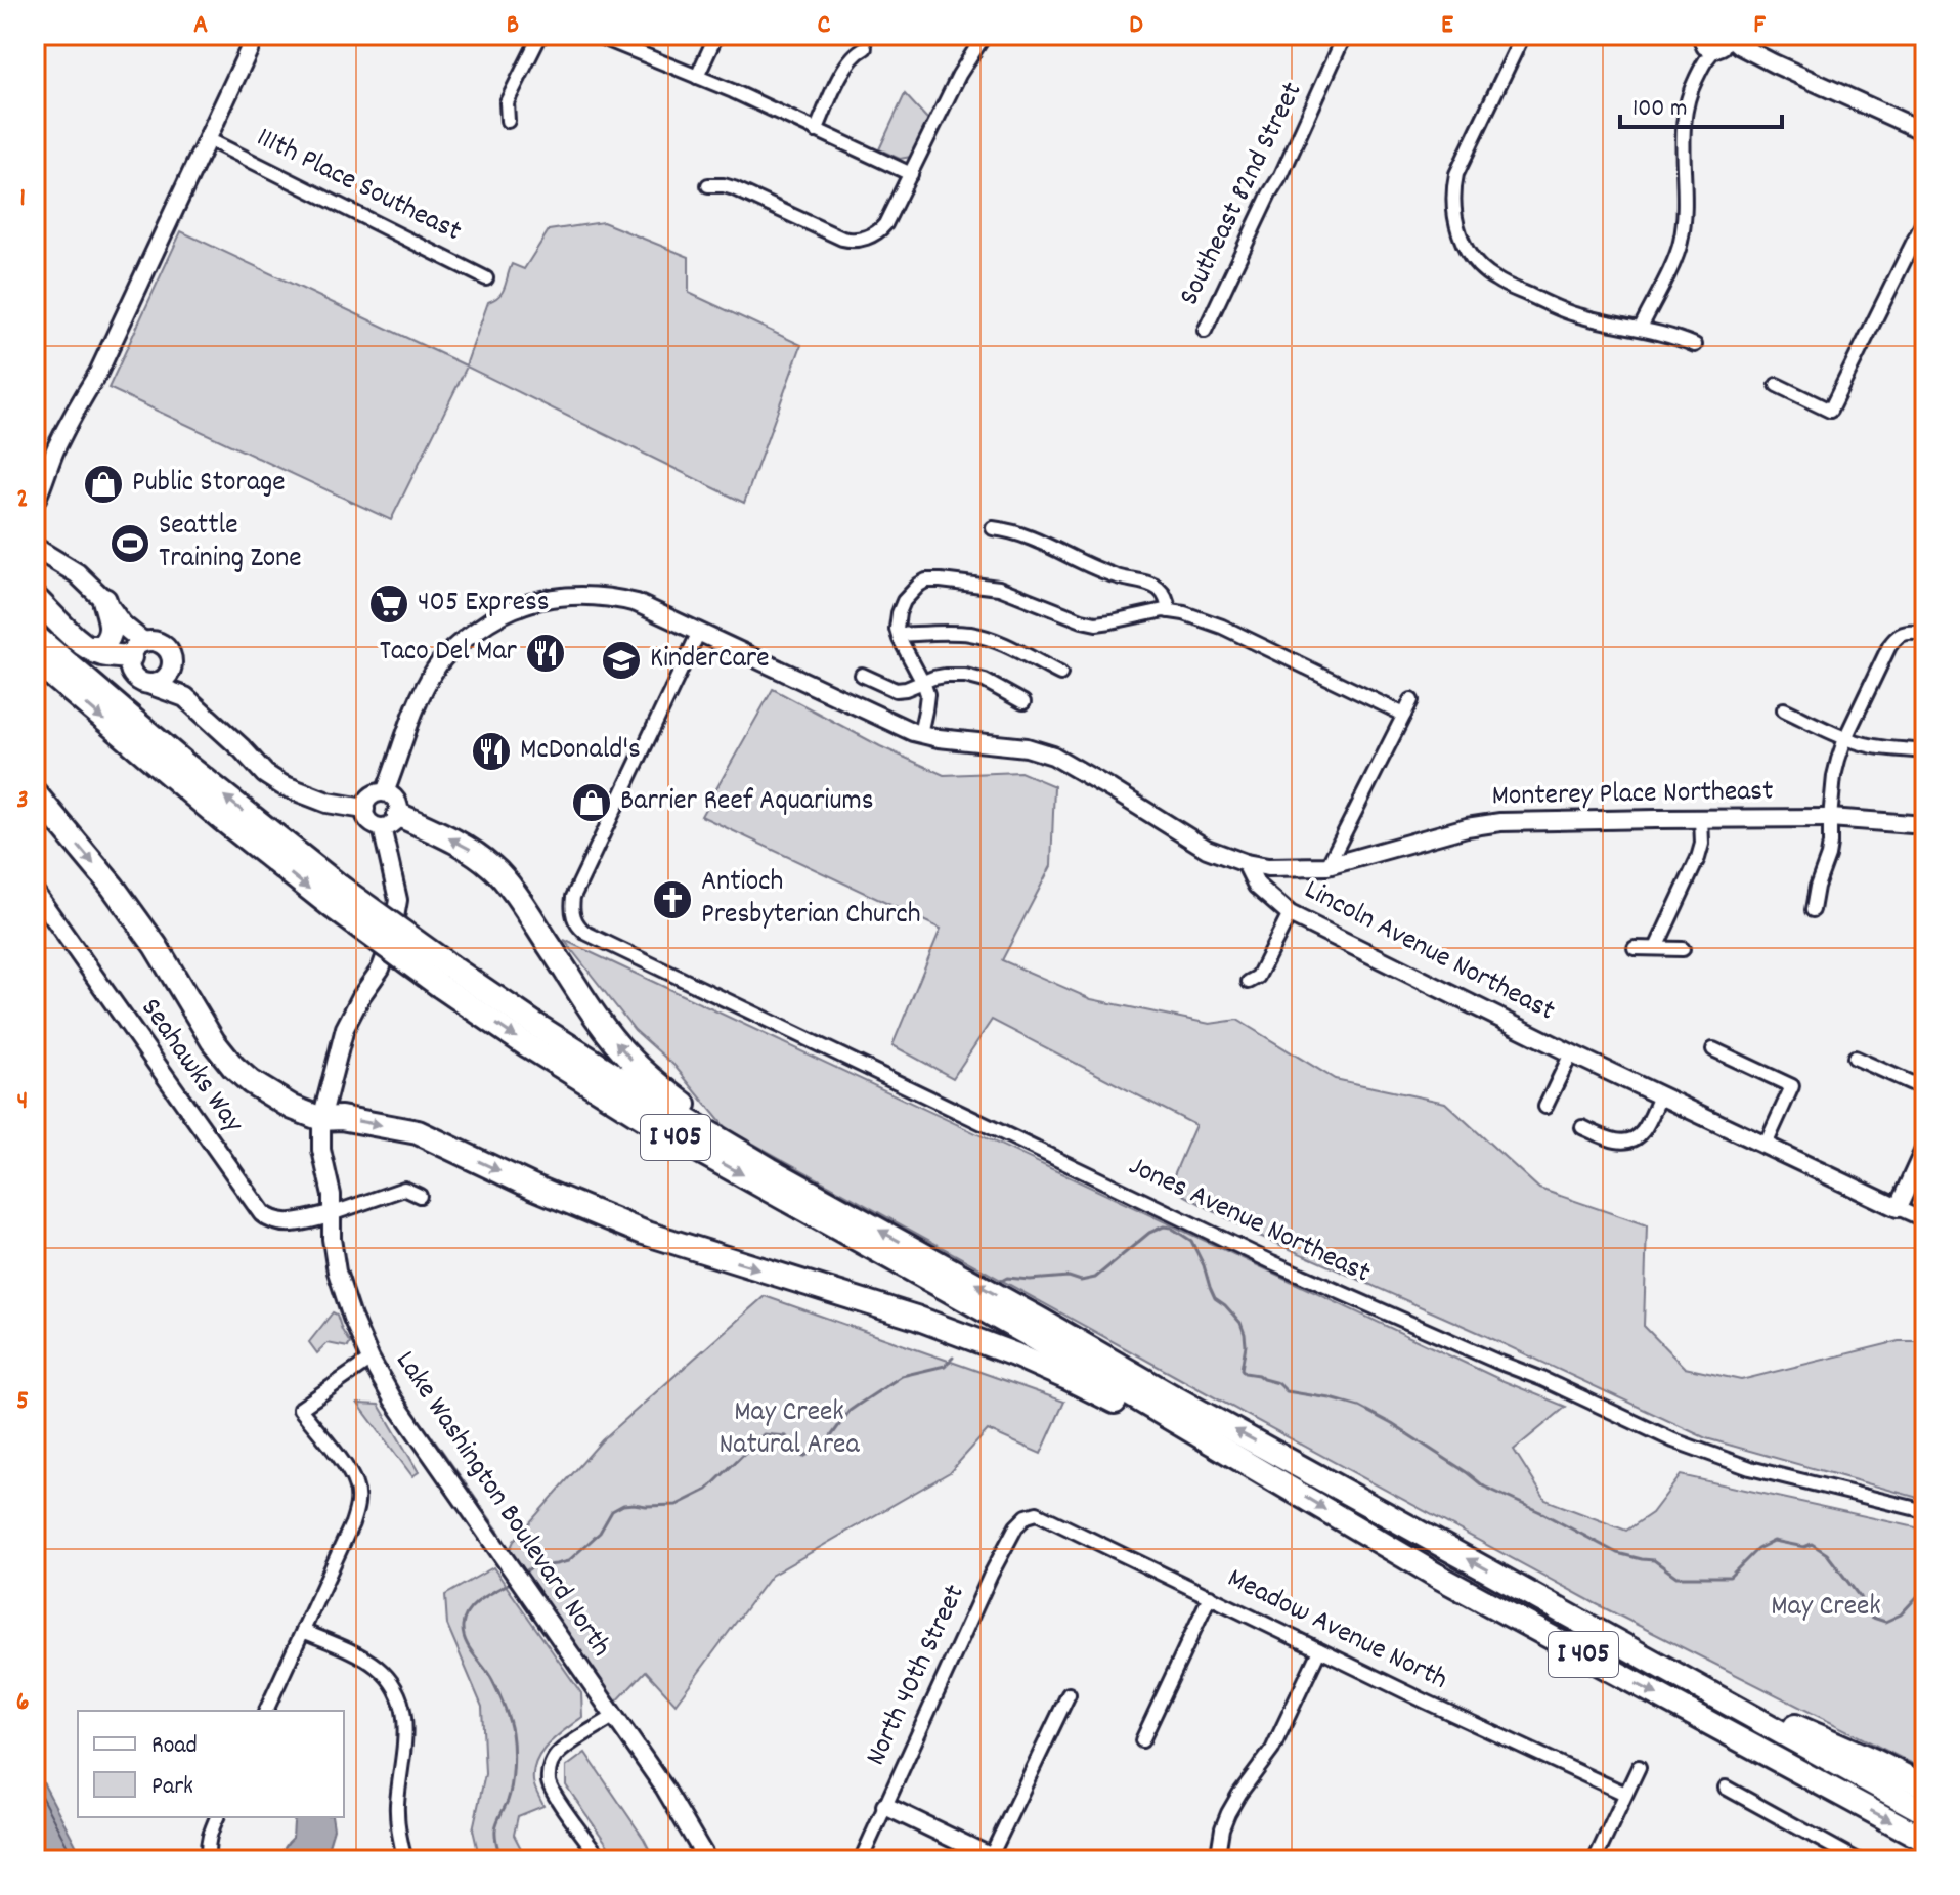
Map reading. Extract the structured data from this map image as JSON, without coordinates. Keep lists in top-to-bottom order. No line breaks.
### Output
{"streets":{"highway":["I 405"],"street":["111th Place Southeast","Southeast 82nd Street","Monterey Place Northeast","Lincoln Avenue Northeast","Seahawks Way","Jones Avenue Northeast","Lake Washington Boulevard North","Meadow Avenue North","North 40th Street"]},"crossings":[["Monterey Place Northeast","Lincoln Avenue Northeast"],["Seahawks Way","Lake Washington Boulevard North"],["Meadow Avenue North","North 40th Street"]],"parks":["May Creek Natural Area","May Creek"],"places":{"shop":["Public Storage","Barrier Reef Aquariums"],"sports":["Seattle Training Zone"],"supermarket":["405 Express"],"restaurant":["Taco Del Mar","McDonald's"],"school or university":["KinderCare"],"church":["Antioch Presbyterian Church"]},"legend":["Road","Park"],"scale_bar":"100 m","grid":{"columns":["A","B","C","D","E","F"],"rows":["1","2","3","4","5","6"]}}
